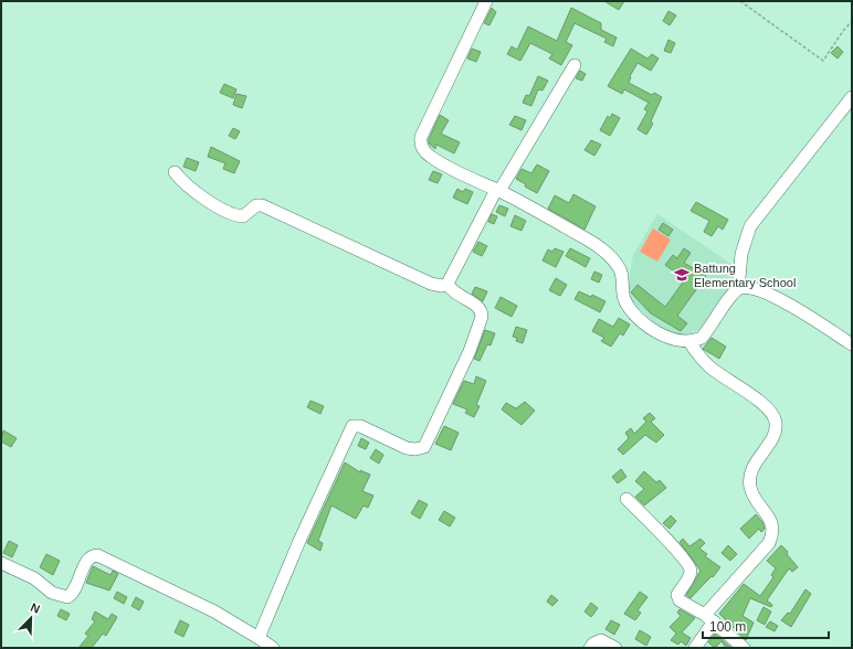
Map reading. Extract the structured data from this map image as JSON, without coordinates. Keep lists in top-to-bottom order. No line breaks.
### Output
{"places":{"school or university":["Battung Elementary School"]},"scale_bar":"100 m","north":"top right"}
